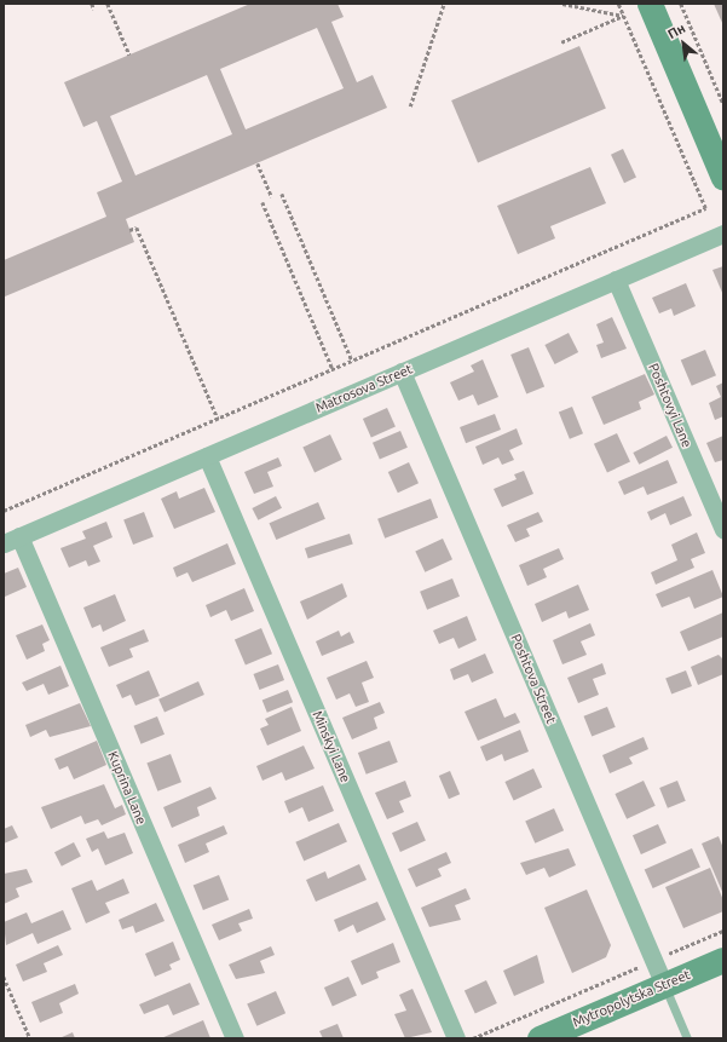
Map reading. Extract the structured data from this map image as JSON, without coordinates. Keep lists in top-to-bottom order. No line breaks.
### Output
{"streets":{"main road":["Mytropolytska Street"],"street":["Matrosova Street","Poshtovyi Lane","Poshtova Street","Minskyi Lane","Kuprina Lane"]},"crossings":[["Matrosova Street","Poshtovyi Lane"],["Matrosova Street","Poshtova Street"],["Matrosova Street","Minskyi Lane"],["Matrosova Street","Kuprina Lane"],["Poshtova Street","Mytropolytska Street"]],"north":"top left"}
